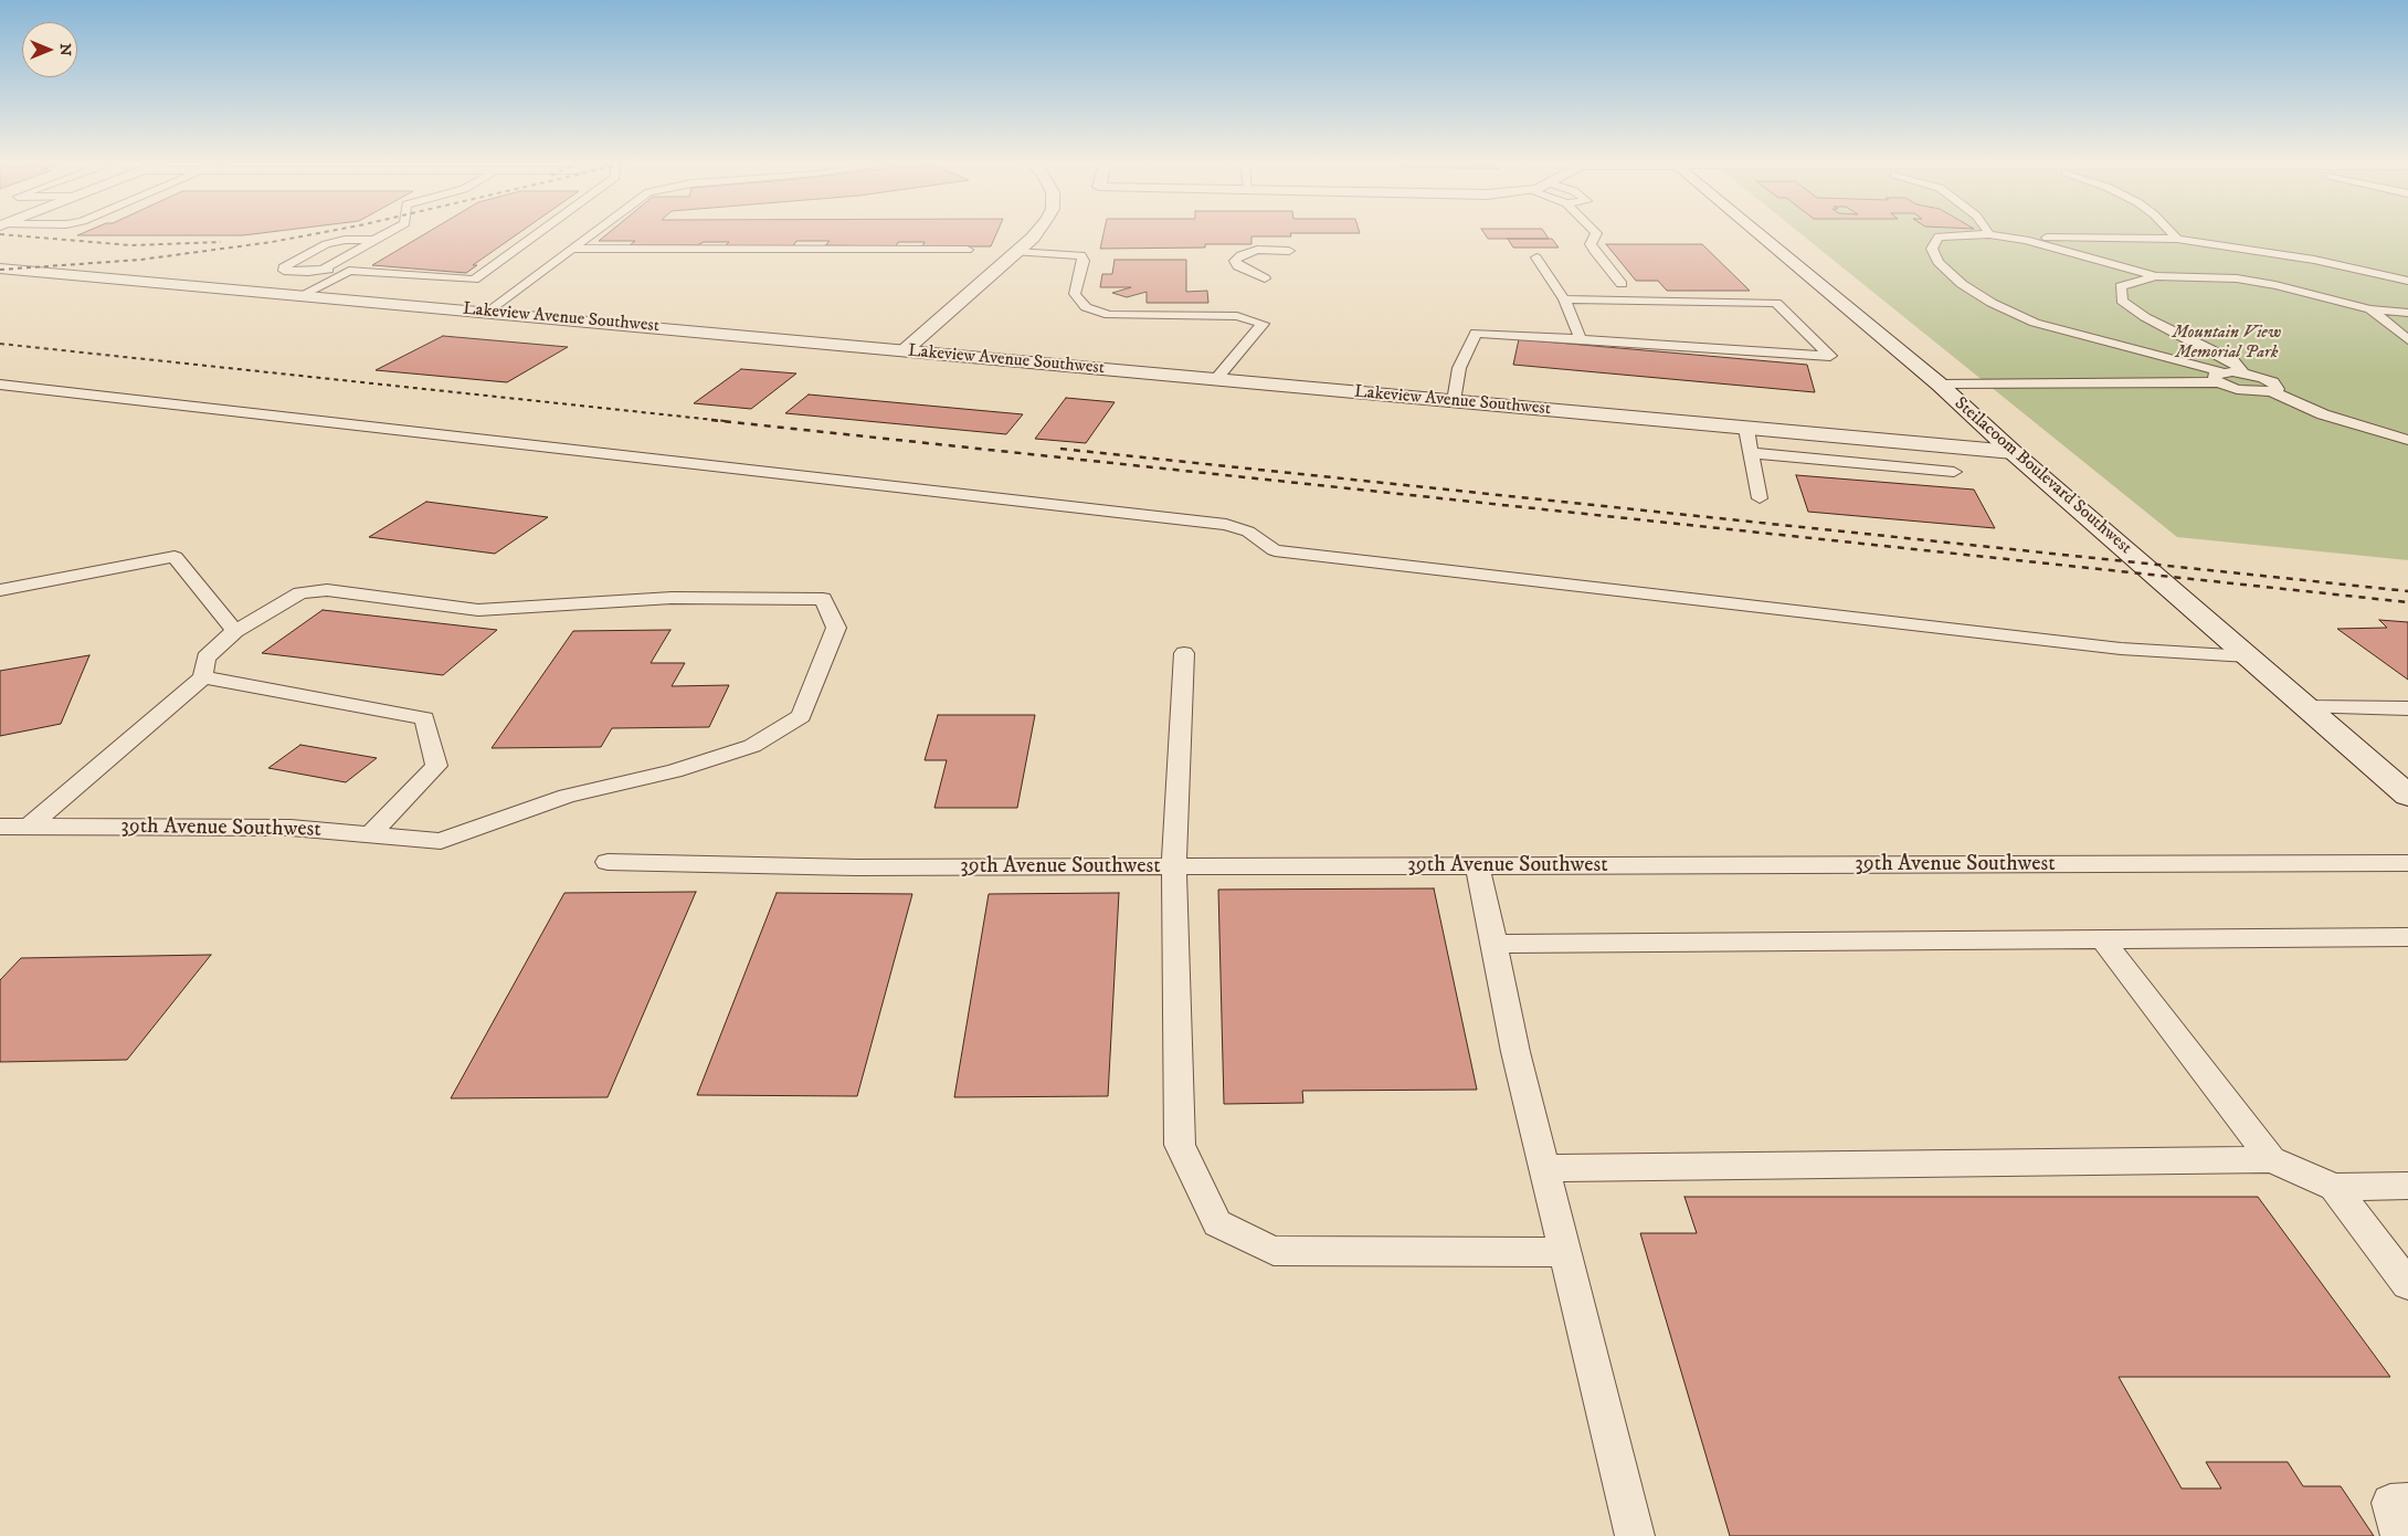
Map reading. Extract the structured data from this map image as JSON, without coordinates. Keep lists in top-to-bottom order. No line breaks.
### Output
{"streets":{"street":["Lakeview Avenue Southwest","Steilacoom Boulevard Southwest"],"lane":["39th Avenue Southwest"]},"crossings":[["Lakeview Avenue Southwest","Steilacoom Boulevard Southwest"]],"parks":["Mountain View Memorial Park"],"north":"right"}
